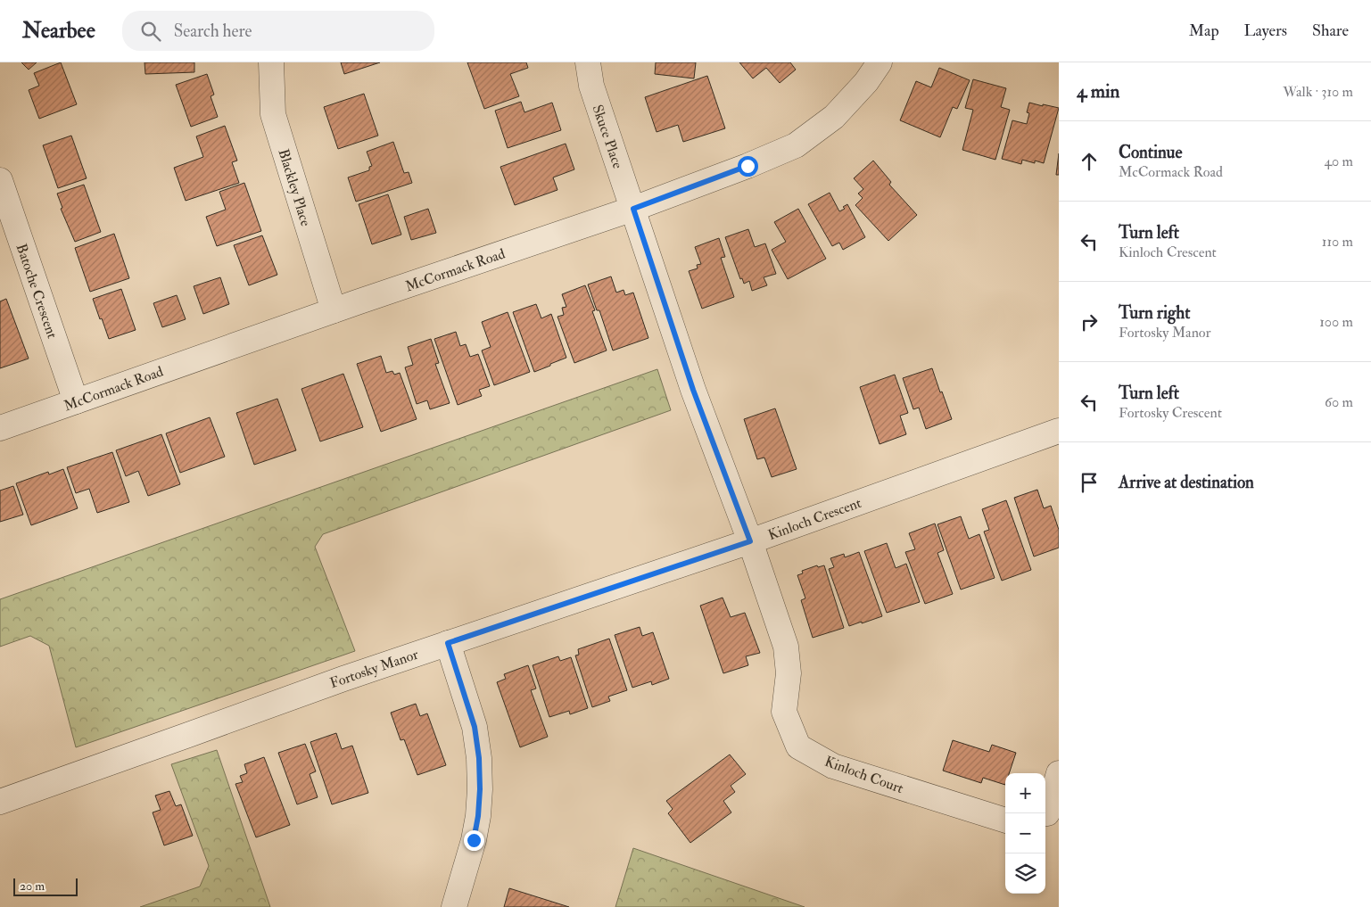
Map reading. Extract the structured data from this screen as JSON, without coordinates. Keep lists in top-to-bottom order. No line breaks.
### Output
{"streets":{"street":["Skuce Place","Blackley Place","McCormack Road","Batoche Crescent","Kinloch Crescent","Fortosky Manor","Kinloch Court"]},"crossings":[["Skuce Place","McCormack Road"],["Skuce Place","Kinloch Crescent"],["Blackley Place","McCormack Road"],["McCormack Road","Batoche Crescent"],["McCormack Road","Kinloch Crescent"],["Kinloch Crescent","Fortosky Manor"],["Kinloch Crescent","Kinloch Court"],["Fortosky Manor","Kinloch Court"]],"scale_bar":"20 m","page":{"header":"Nearbee","search":"Search here","nav":["Map","Layers","Share"],"heading":["4 min","Walk · 310 m"],"list":[["Continue","McCormack Road","40 m"],["Turn left","Kinloch Crescent","110 m"],["Turn right","Fortosky Manor","100 m"],["Turn left","Fortosky Crescent","60 m"],"Arrive at destination"],"map_buttons":["+","−"],"scale":"20 m"}}
